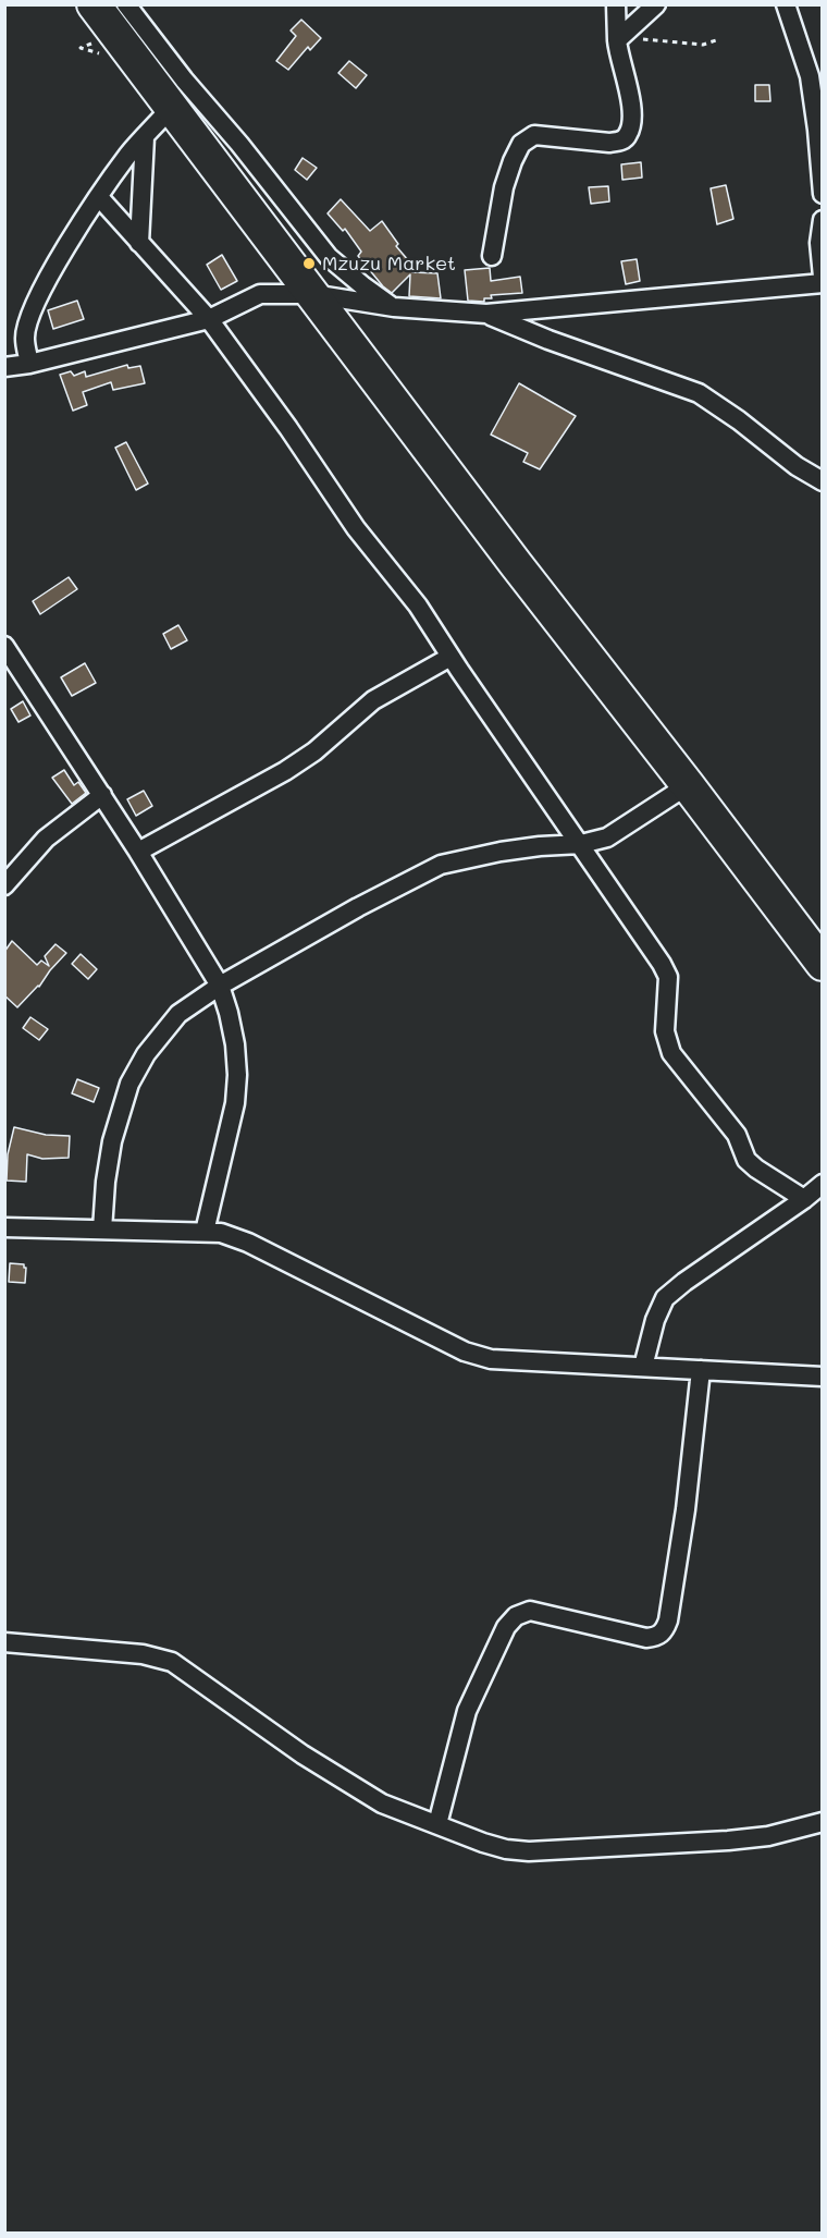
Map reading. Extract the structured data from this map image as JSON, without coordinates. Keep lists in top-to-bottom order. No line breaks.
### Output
{"places":["Mzuzu Market"]}
